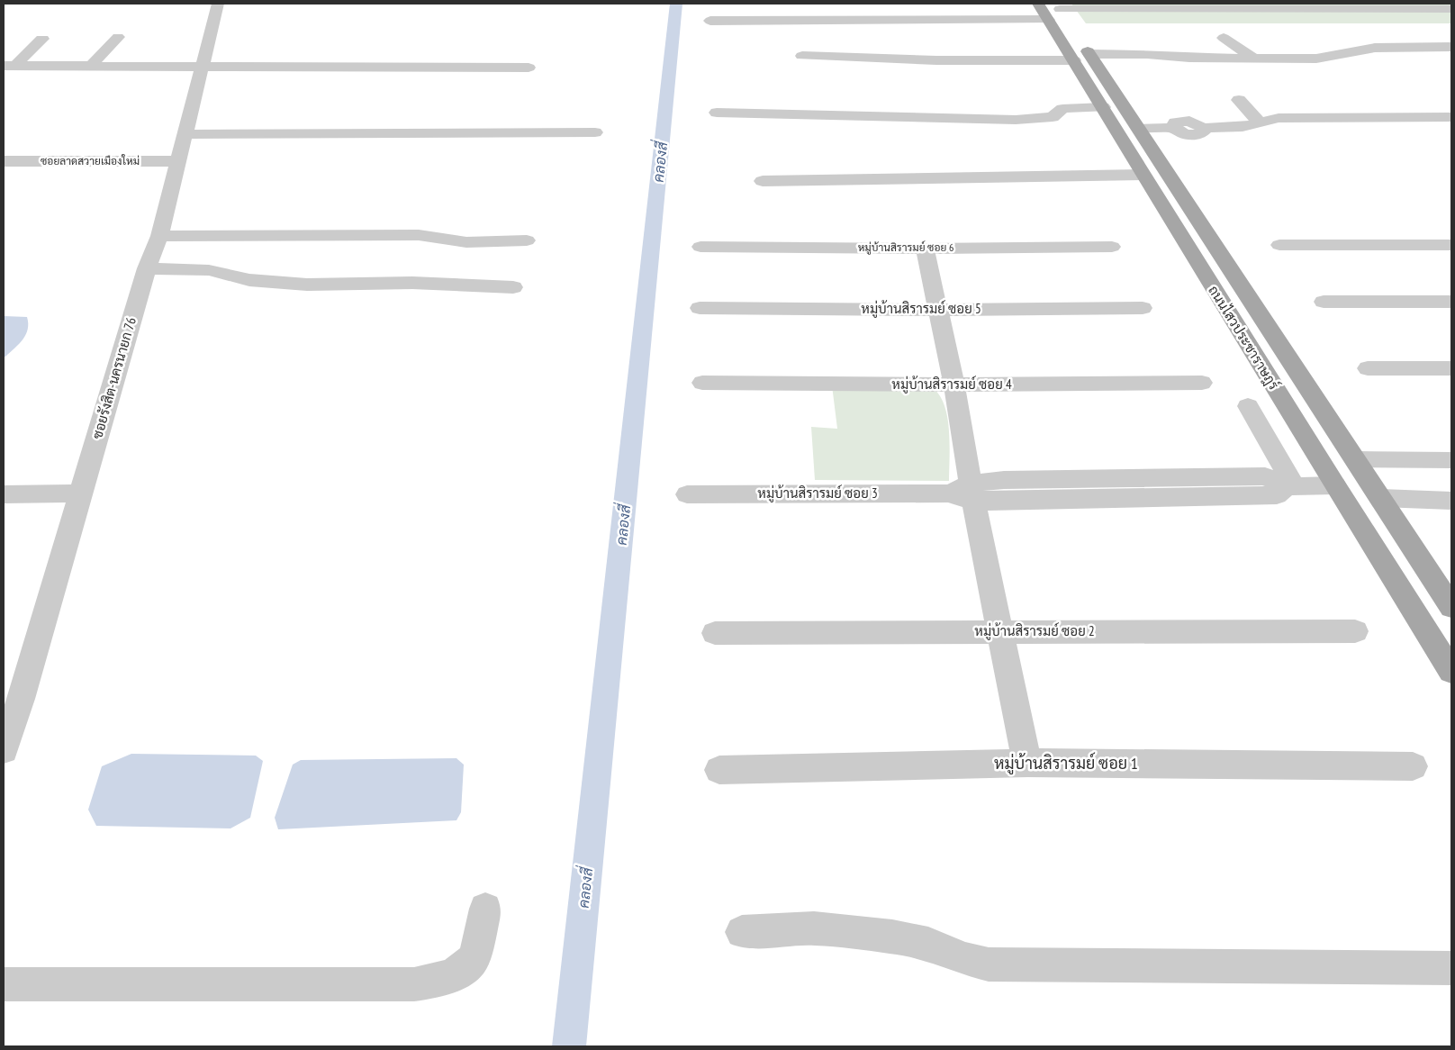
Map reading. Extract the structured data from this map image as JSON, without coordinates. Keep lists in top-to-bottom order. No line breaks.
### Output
{"streets":{"main road":["ถนนไสวประชาราษฎร์"],"street":["ซอยลาดสวายเมืองใหม่","หมู่บ้านสิรารมย์ ซอย 6","หมู่บ้านสิรารมย์ ซอย 5","ซอยรังสิต-นครนายก 76","หมู่บ้านสิรารมย์ ซอย 4","หมู่บ้านสิรารมย์ ซอย 3","หมู่บ้านสิรารมย์ ซอย 2","หมู่บ้านสิรารมย์ ซอย 1"]},"crossings":[["ซอยลาดสวายเมืองใหม่","ซอยรังสิต-นครนายก 76"]],"water":["คลองสี่"]}
